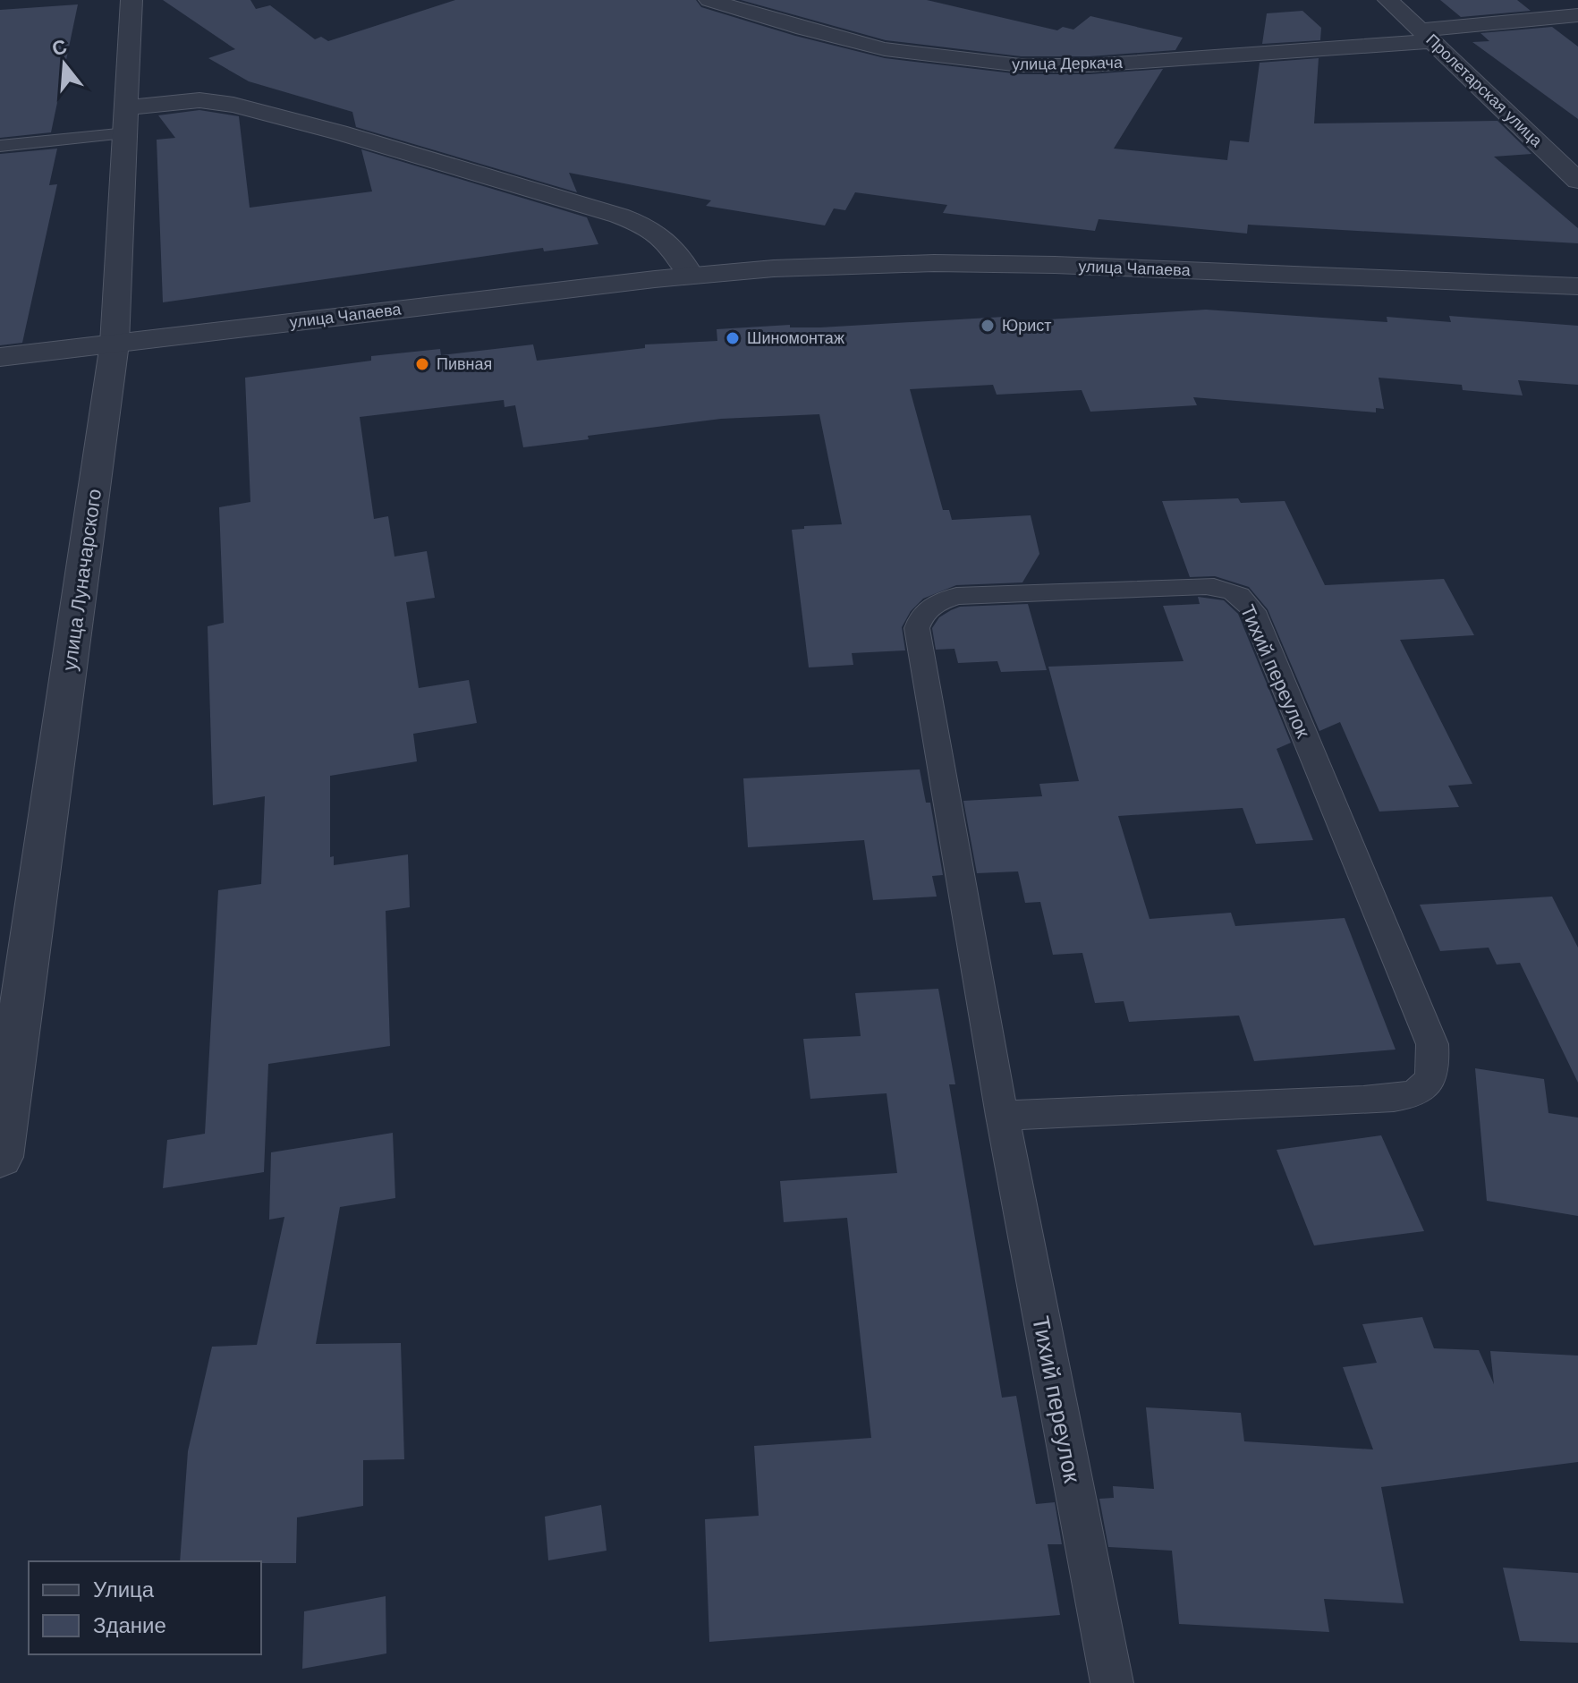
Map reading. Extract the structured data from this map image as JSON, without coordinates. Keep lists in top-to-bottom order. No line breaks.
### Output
{"streets":{"street":["улица Деркача","Пролетарская улица","улица Чапаева","улица Луначарского"],"lane":["Тихий переулок"]},"crossings":[["улица Деркача","Пролетарская улица"],["улица Чапаева","улица Луначарского"]],"places":["Юрист","Шиномонтаж","Пивная"],"legend":["Улица","Здание"],"north":"top"}
